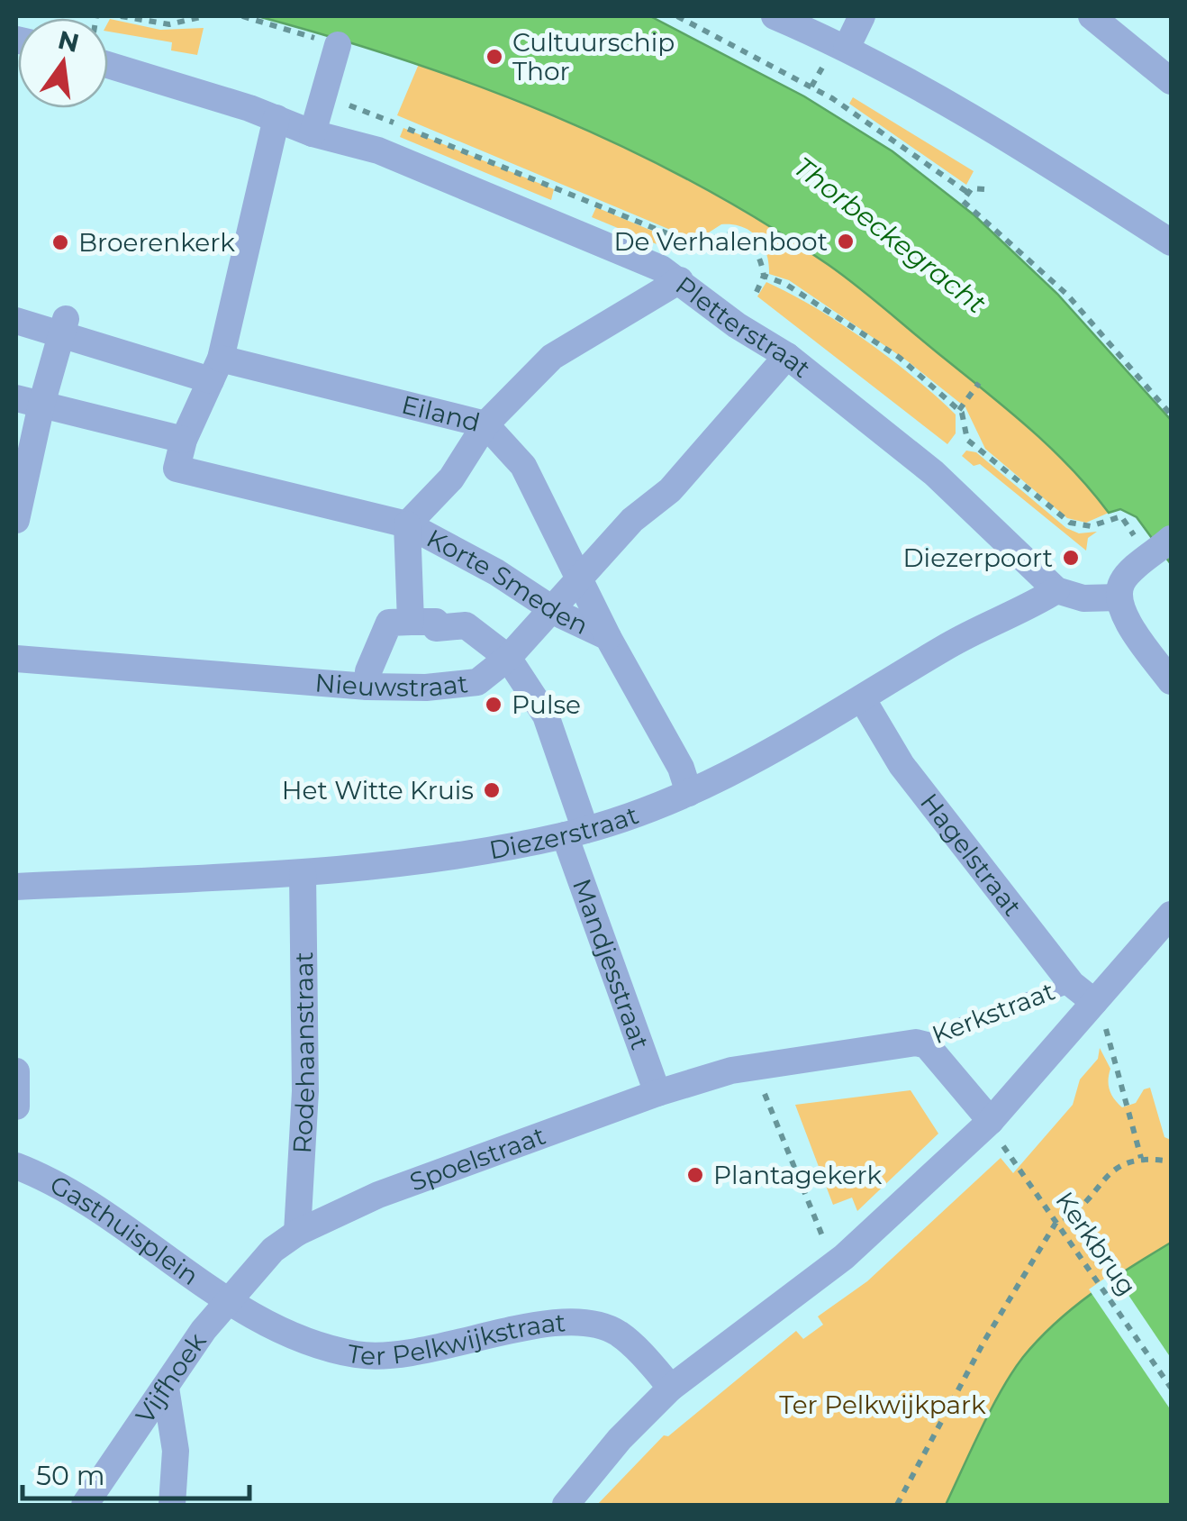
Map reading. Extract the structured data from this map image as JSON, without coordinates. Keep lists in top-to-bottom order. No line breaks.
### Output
{"streets":{"street":["Pletterstraat","Eiland","Korte Smeden","Nieuwstraat","Diezerstraat","Hagelstraat","Mandjesstraat","Kerkstraat","Rodehaanstraat","Spoelstraat","Gasthuisplein","Ter Pelkwijkstraat","Vijfhoek"],"path":["Kerkbrug"]},"crossings":[["Pletterstraat","Nieuwstraat"],["Pletterstraat","Diezerstraat"],["Eiland","Korte Smeden"],["Eiland","Nieuwstraat"],["Korte Smeden","Nieuwstraat"],["Korte Smeden","Diezerstraat"],["Nieuwstraat","Mandjesstraat"],["Diezerstraat","Hagelstraat"],["Diezerstraat","Mandjesstraat"],["Diezerstraat","Rodehaanstraat"],["Hagelstraat","Kerkstraat"],["Mandjesstraat","Spoelstraat"],["Kerkstraat","Spoelstraat"],["Kerkstraat","Kerkbrug"],["Rodehaanstraat","Spoelstraat"],["Spoelstraat","Gasthuisplein"],["Spoelstraat","Ter Pelkwijkstraat"],["Spoelstraat","Vijfhoek"],["Gasthuisplein","Ter Pelkwijkstraat"],["Gasthuisplein","Vijfhoek"],["Ter Pelkwijkstraat","Vijfhoek"]],"water":["Thorbeckegracht"],"parks":["Ter Pelkwijkpark"],"places":["Cultuurschip Thor","De Verhalenboot","Broerenkerk","Diezerpoort","Pulse","Het Witte Kruis","Plantagekerk"],"scale_bar":"50 m","north":"top"}
